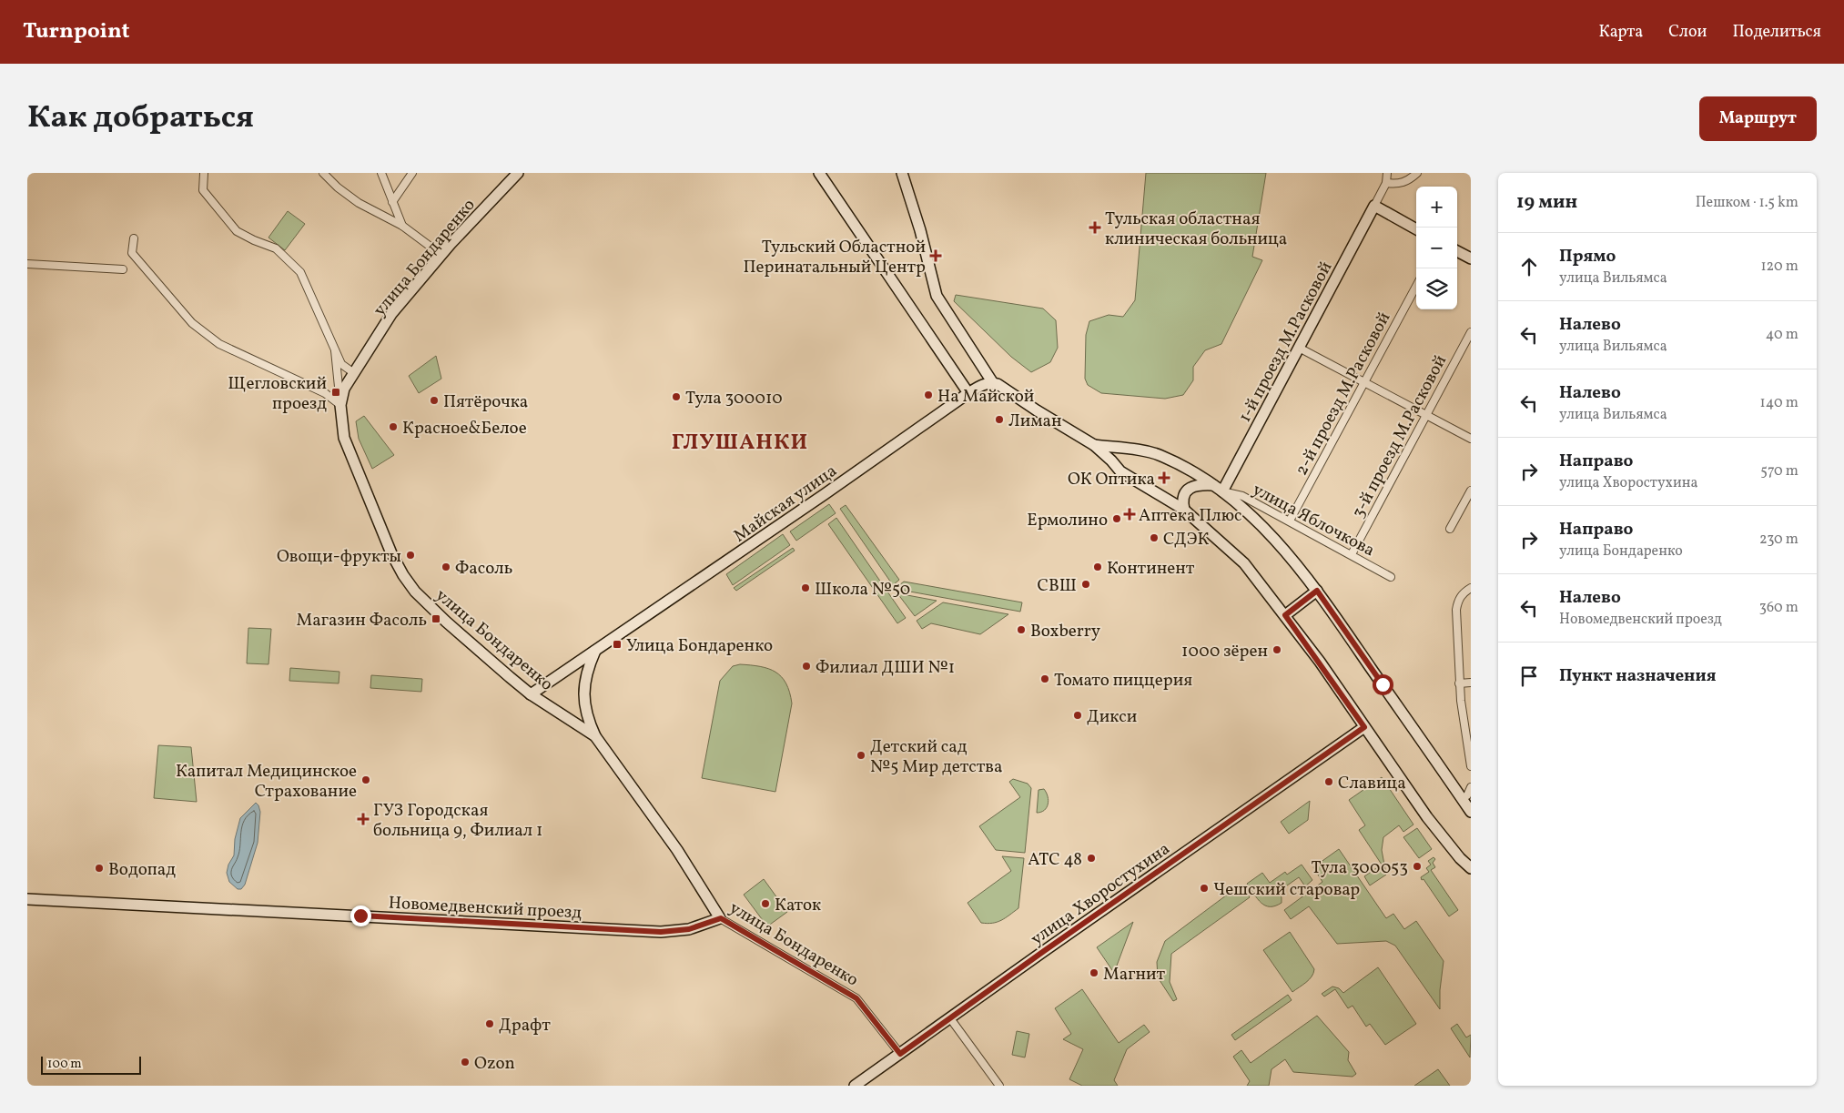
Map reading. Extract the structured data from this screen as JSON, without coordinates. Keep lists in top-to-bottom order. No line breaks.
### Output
{"streets":{"street":["улица Бондаренко","1-й проезд М.Расковой","2-й проезд М.Расковой","3-й проезд М.Расковой","Майская улица","улица Яблочкова","улица Хворостухина","Новомедвенский проезд"]},"crossings":[["улица Бондаренко","Майская улица"],["улица Бондаренко","улица Хворостухина"],["улица Бондаренко","Новомедвенский проезд"],["1-й проезд М.Расковой","улица Яблочкова"],["2-й проезд М.Расковой","улица Яблочкова"],["3-й проезд М.Расковой","улица Яблочкова"]],"districts":["ГЛУШАНКИ"],"places":{"health":["Тульская областная клиническая больница","Тульский Областной Перинатальный Центр","ОК Оптика","Аптека Плюс","ГУЗ Городская больница 9, Филиал 1"],"transit":["Щегловский проезд","Магазин Фасоль","Улица Бондаренко"],"other":["На Майской","Тула 300010","Пятёрочка","Лиман","Красное&Белое","Ермолино","СДЭК","Овощи-фрукты","Фасоль","Континент","СВШ","Школа №50","Boxberry","1000 зёрен","Филиал ДШИ №1","Томато пиццерия","Дикси","Детский сад №5 Мир детства","Капитал Медицинское Страхование","Славица","АТС 48","Тула 300053","Водопад","Чешский старовар","Каток","Магнит","Драфт","Ozon"]},"scale_bar":"100 m","page":{"header":"Turnpoint","nav":["Карта","Слои","Поделиться"],"title":"Как добраться","buttons":"Маршрут","heading":["19 мин","Пешком · 1.5 km"],"map_buttons":["+","−"],"list":[["Прямо","улица Вильямса","120 m"],["Налево","улица Вильямса","40 m"],["Налево","улица Вильямса","140 m"],["Направо","улица Хворостухина","570 m"],["Направо","улица Бондаренко","230 m"],["Налево","Новомедвенский проезд","360 m"],"Пункт назначения"],"scale":"100 m"}}
